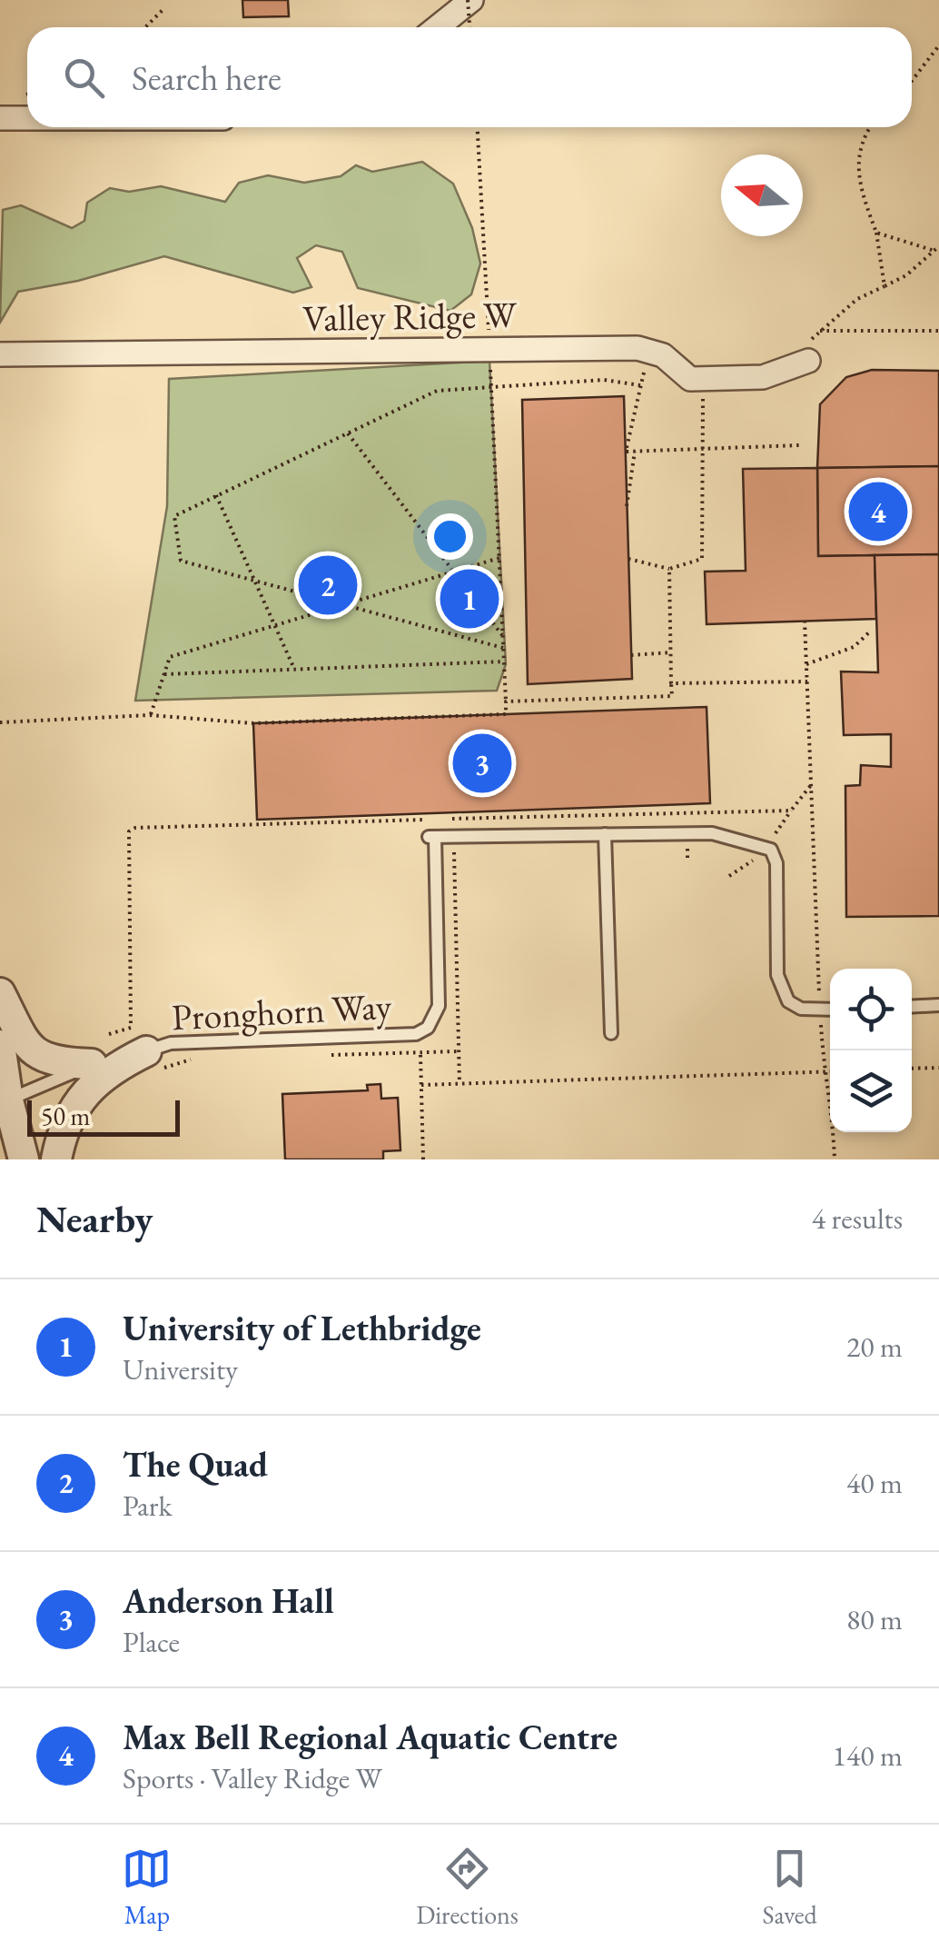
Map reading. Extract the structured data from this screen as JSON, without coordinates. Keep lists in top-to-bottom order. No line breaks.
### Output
{"streets":{"street":["Valley Ridge W"],"lane":["Pronghorn Way"]},"scale_bar":"50 m","north":"left","page":{"search":"Search here","pins":["4","2","1","3"],"scale":"50 m","heading":["Nearby","4 results"],"list":[{"mark":"1","name":"University of Lethbridge","note":"University","value":"20 m"},{"mark":"2","name":"The Quad","note":"Park","value":"40 m"},{"mark":"3","name":"Anderson Hall","note":"Place","value":"80 m"},{"mark":"4","name":"Max Bell Regional Aquatic Centre","note":"Sports · Valley Ridge W","value":"140 m"}],"nav":["Map","Directions","Saved"]}}
